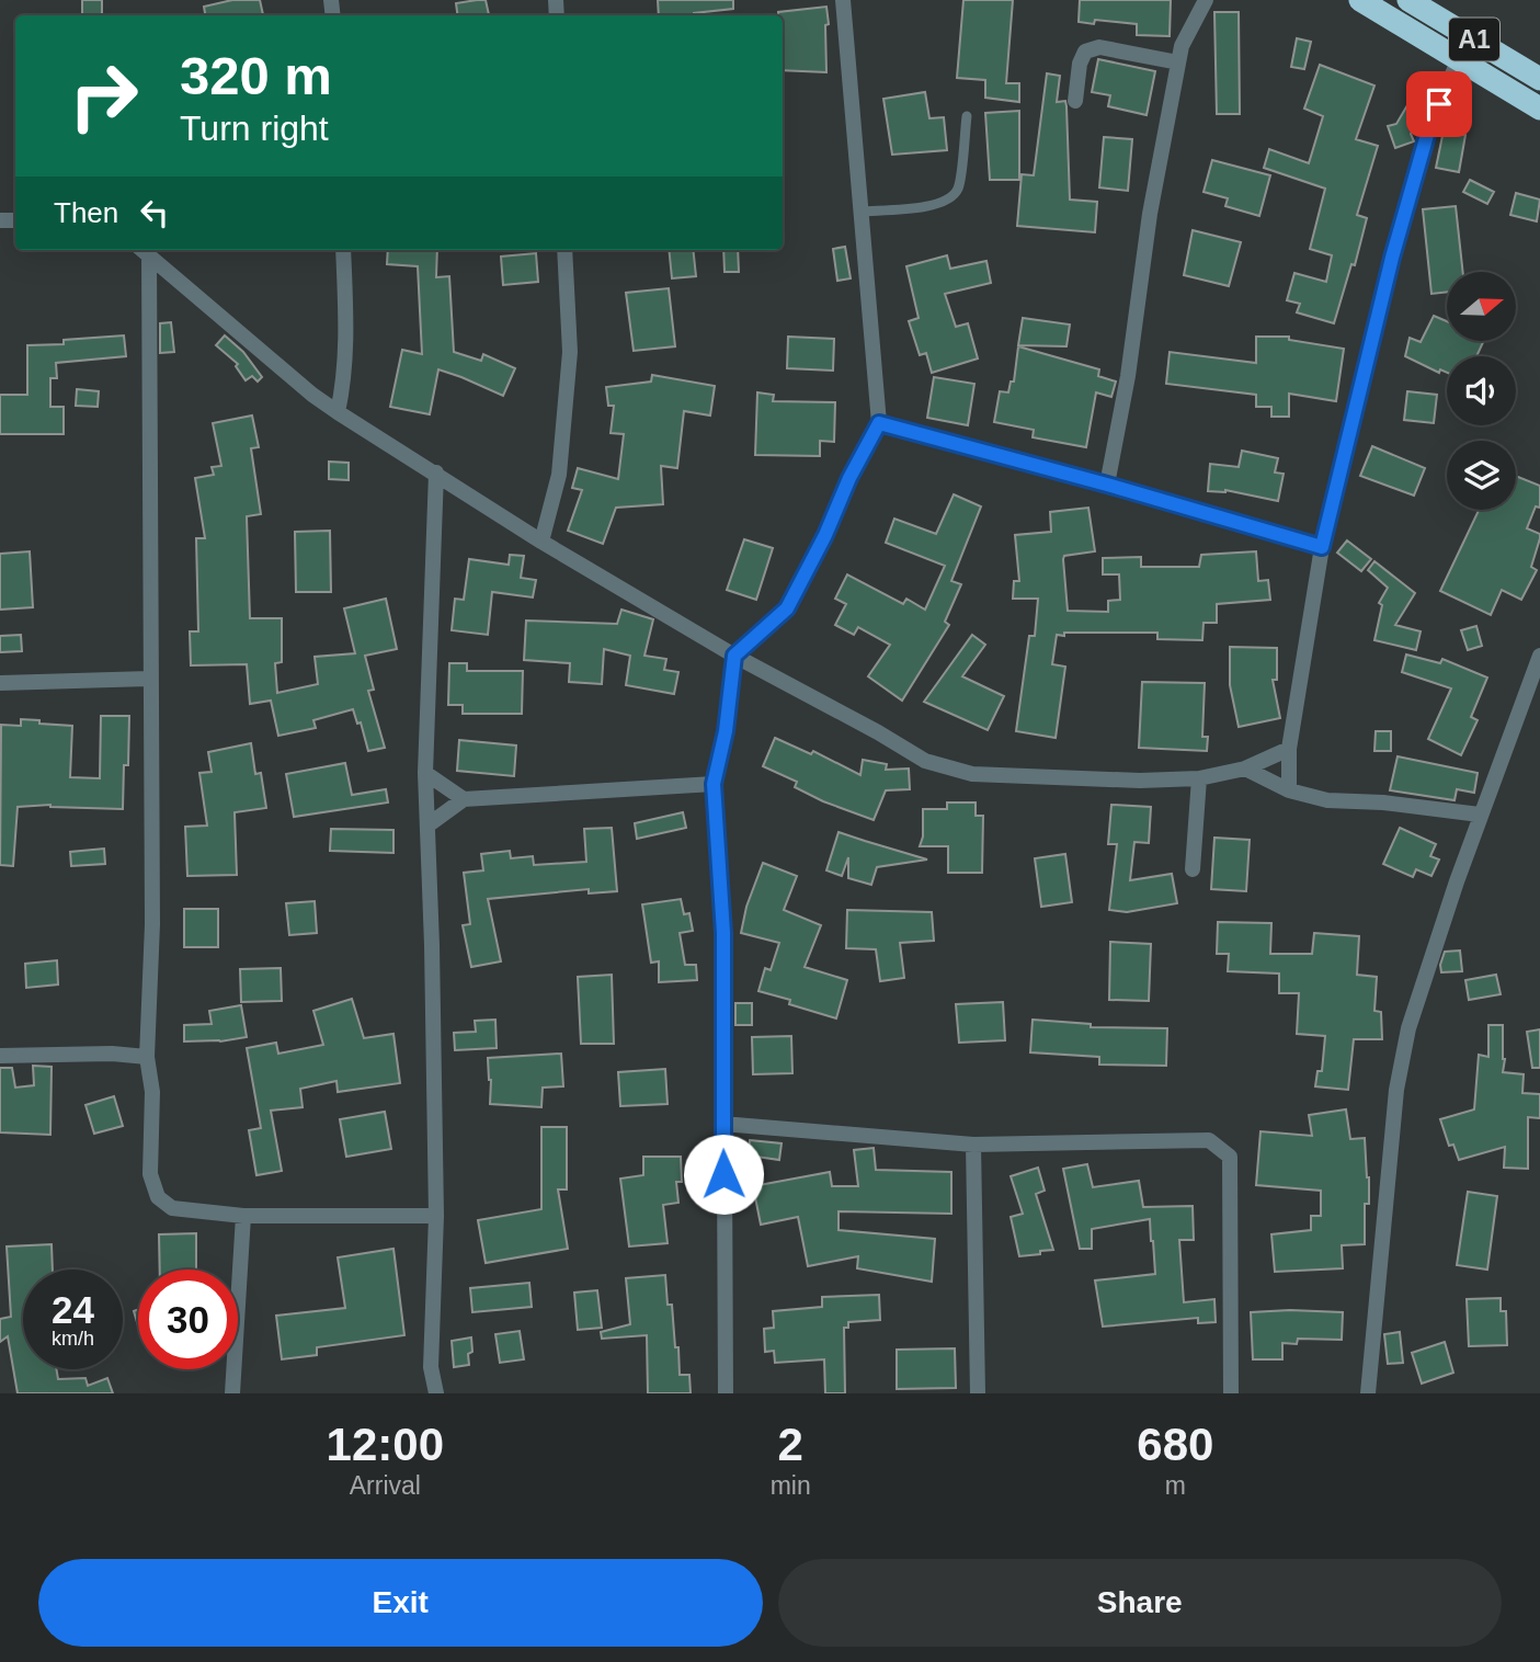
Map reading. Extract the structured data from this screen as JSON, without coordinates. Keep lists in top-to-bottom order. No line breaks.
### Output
{"streets":{"highway":["A1"]},"north":"right","page":{"turn":["320 m","Turn right"],"then":"Then","speed":"24 km/h","limit":"30","eta":["12:00","Arrival","2","min","680","m"],"buttons":["Exit","Share"]}}
